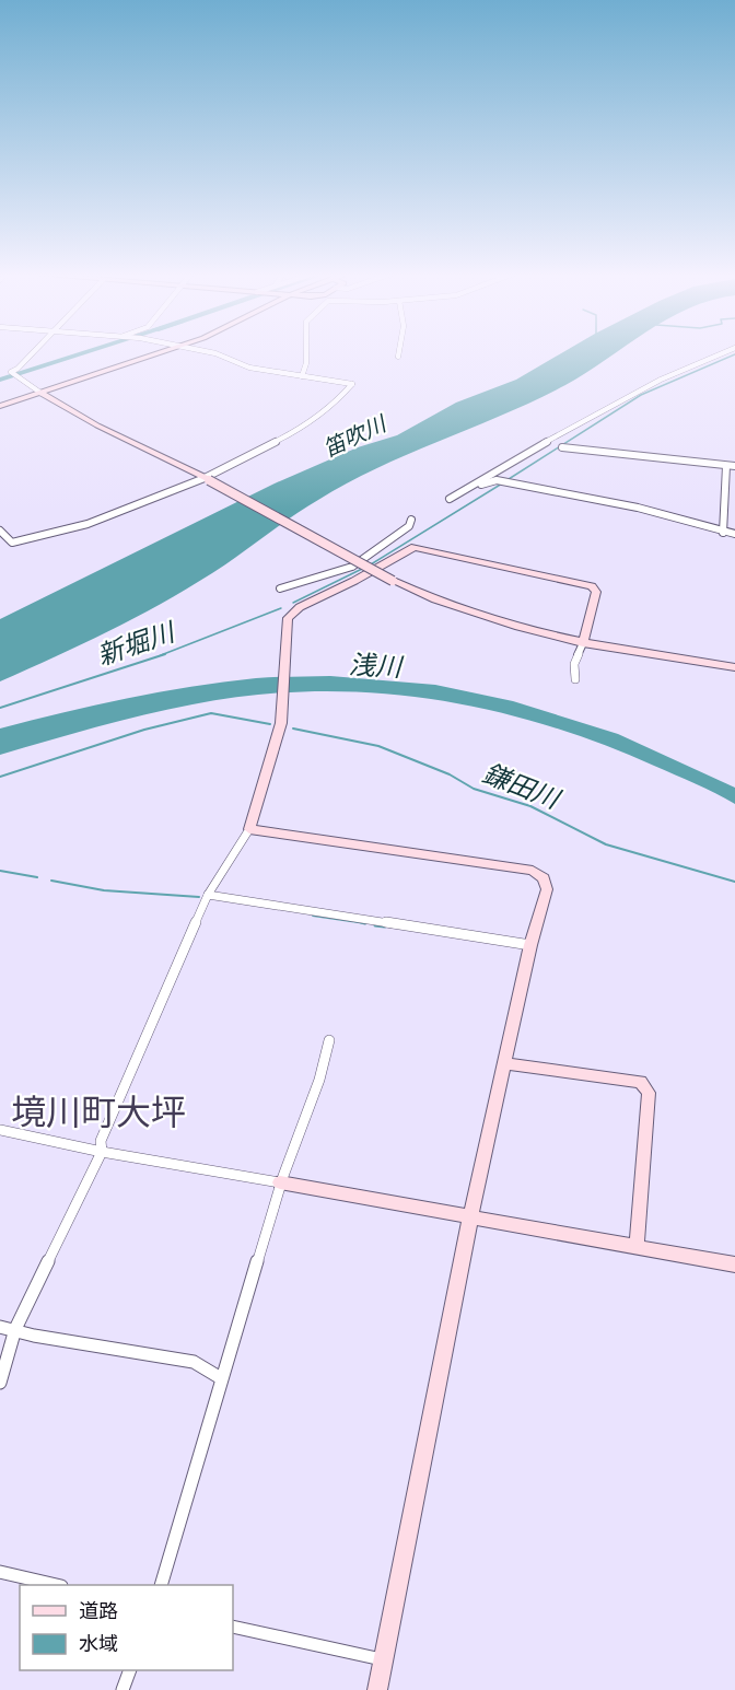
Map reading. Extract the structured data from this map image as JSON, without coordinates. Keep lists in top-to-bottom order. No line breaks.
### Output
{"districts":["境川町大坪"],"water":["笛吹川","新堀川","浅川","鎌田川"],"legend":["道路","水域"]}
